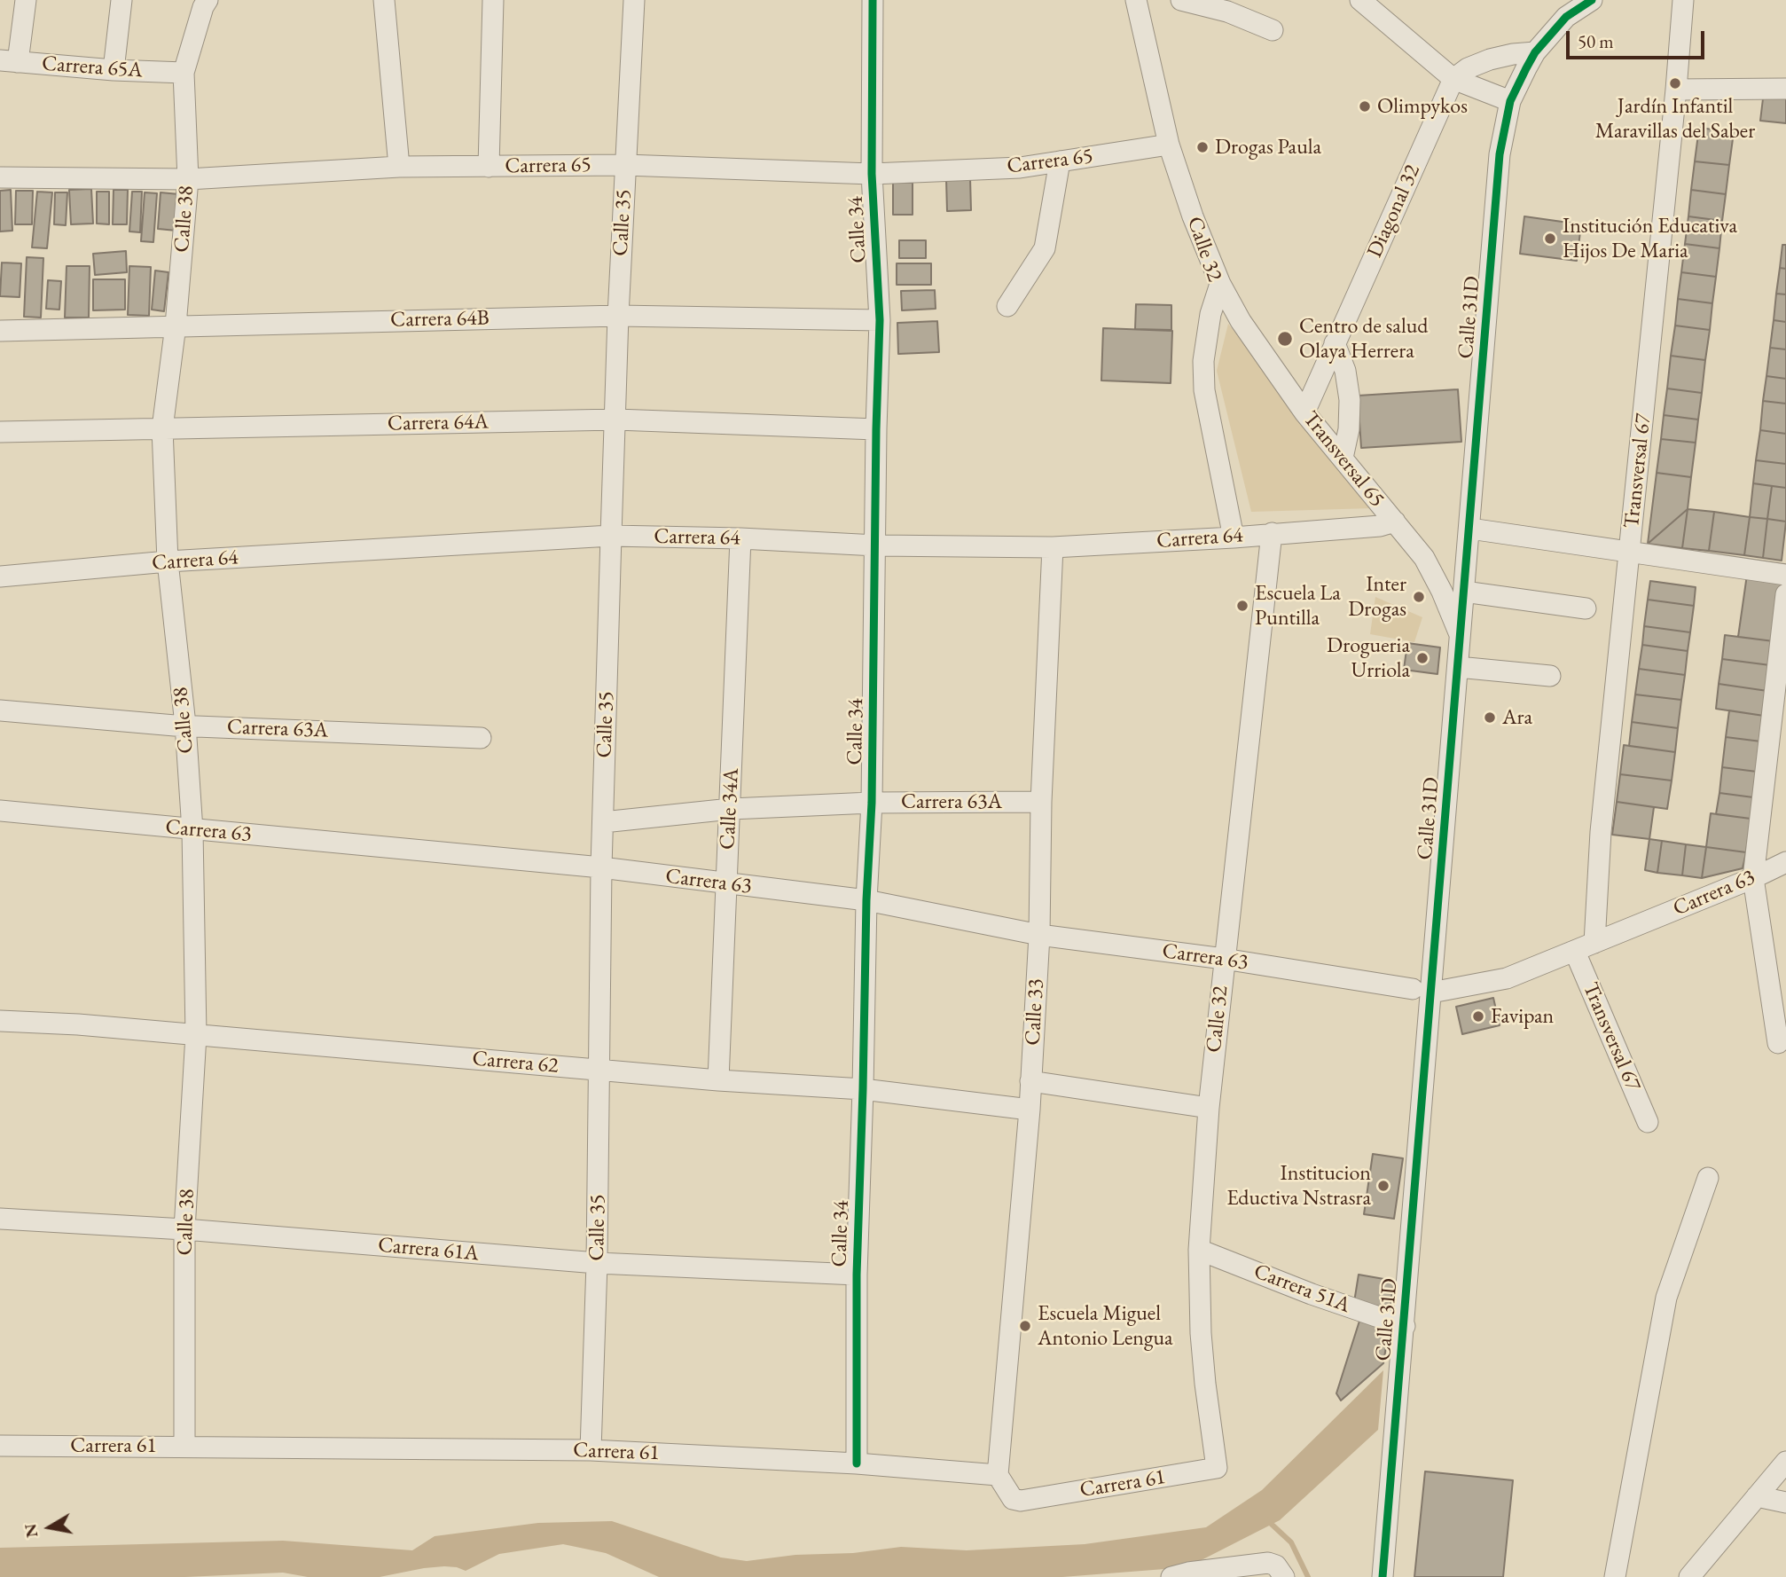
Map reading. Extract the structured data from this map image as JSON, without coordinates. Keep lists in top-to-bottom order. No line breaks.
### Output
{"streets":{"street":["Carrera 65A","Carrera 65","Diagonal 32","Calle 38","Calle 35","Calle 34","Calle 32","Calle 31D","Carrera 64B","Carrera 64A","Transversal 65","Transversal 67","Carrera 64","Carrera 63A","Calle 34A","Carrera 63","Calle 33","Carrera 62","Carrera 61A","Carrera 51A","Carrera 61"]},"crossings":[["Carrera 65A","Calle 38"],["Carrera 65","Calle 38"],["Carrera 65","Calle 35"],["Carrera 65","Calle 34"],["Carrera 65","Calle 32"],["Diagonal 32","Transversal 65"],["Calle 38","Carrera 64B"],["Calle 38","Carrera 64A"],["Calle 38","Carrera 64"],["Calle 38","Carrera 63A"],["Calle 38","Carrera 63"],["Calle 38","Carrera 62"],["Calle 38","Carrera 61A"],["Calle 38","Carrera 61"],["Calle 35","Carrera 64B"],["Calle 35","Carrera 64A"],["Calle 35","Carrera 64"],["Calle 35","Carrera 63A"],["Calle 35","Carrera 63"],["Calle 35","Carrera 62"],["Calle 35","Carrera 61A"],["Calle 35","Carrera 61"],["Calle 34","Carrera 64B"],["Calle 34","Carrera 64A"],["Calle 34","Carrera 64"],["Calle 34","Carrera 63A"],["Calle 34","Carrera 63"],["Calle 34","Carrera 62"],["Calle 34","Carrera 61A"],["Calle 34","Carrera 61"],["Calle 32","Transversal 65"],["Calle 32","Carrera 64"],["Calle 32","Carrera 63"],["Calle 32","Carrera 51A"],["Calle 32","Carrera 61"],["Calle 31D","Transversal 65"],["Calle 31D","Carrera 63"],["Calle 31D","Carrera 51A"],["Transversal 65","Carrera 64"],["Transversal 67","Carrera 63"],["Carrera 64","Calle 34A"],["Carrera 64","Calle 33"],["Carrera 63A","Calle 34A"],["Carrera 63A","Calle 33"],["Calle 34A","Carrera 63"],["Calle 34A","Carrera 62"],["Carrera 63","Calle 33"],["Calle 33","Carrera 62"],["Calle 33","Carrera 61"]],"places":["Jardín Infantil Maravillas del Saber","Olimpykos","Drogas Paula","Institución Educativa Hijos De Maria","Centro de salud Olaya Herrera","Inter Drogas","Escuela La Puntilla","Drogueria Urriola","Ara","Favipan","Institucion Eductiva Nstrasra","Escuela Miguel Antonio Lengua"],"scale_bar":"50 m","north":"left"}
